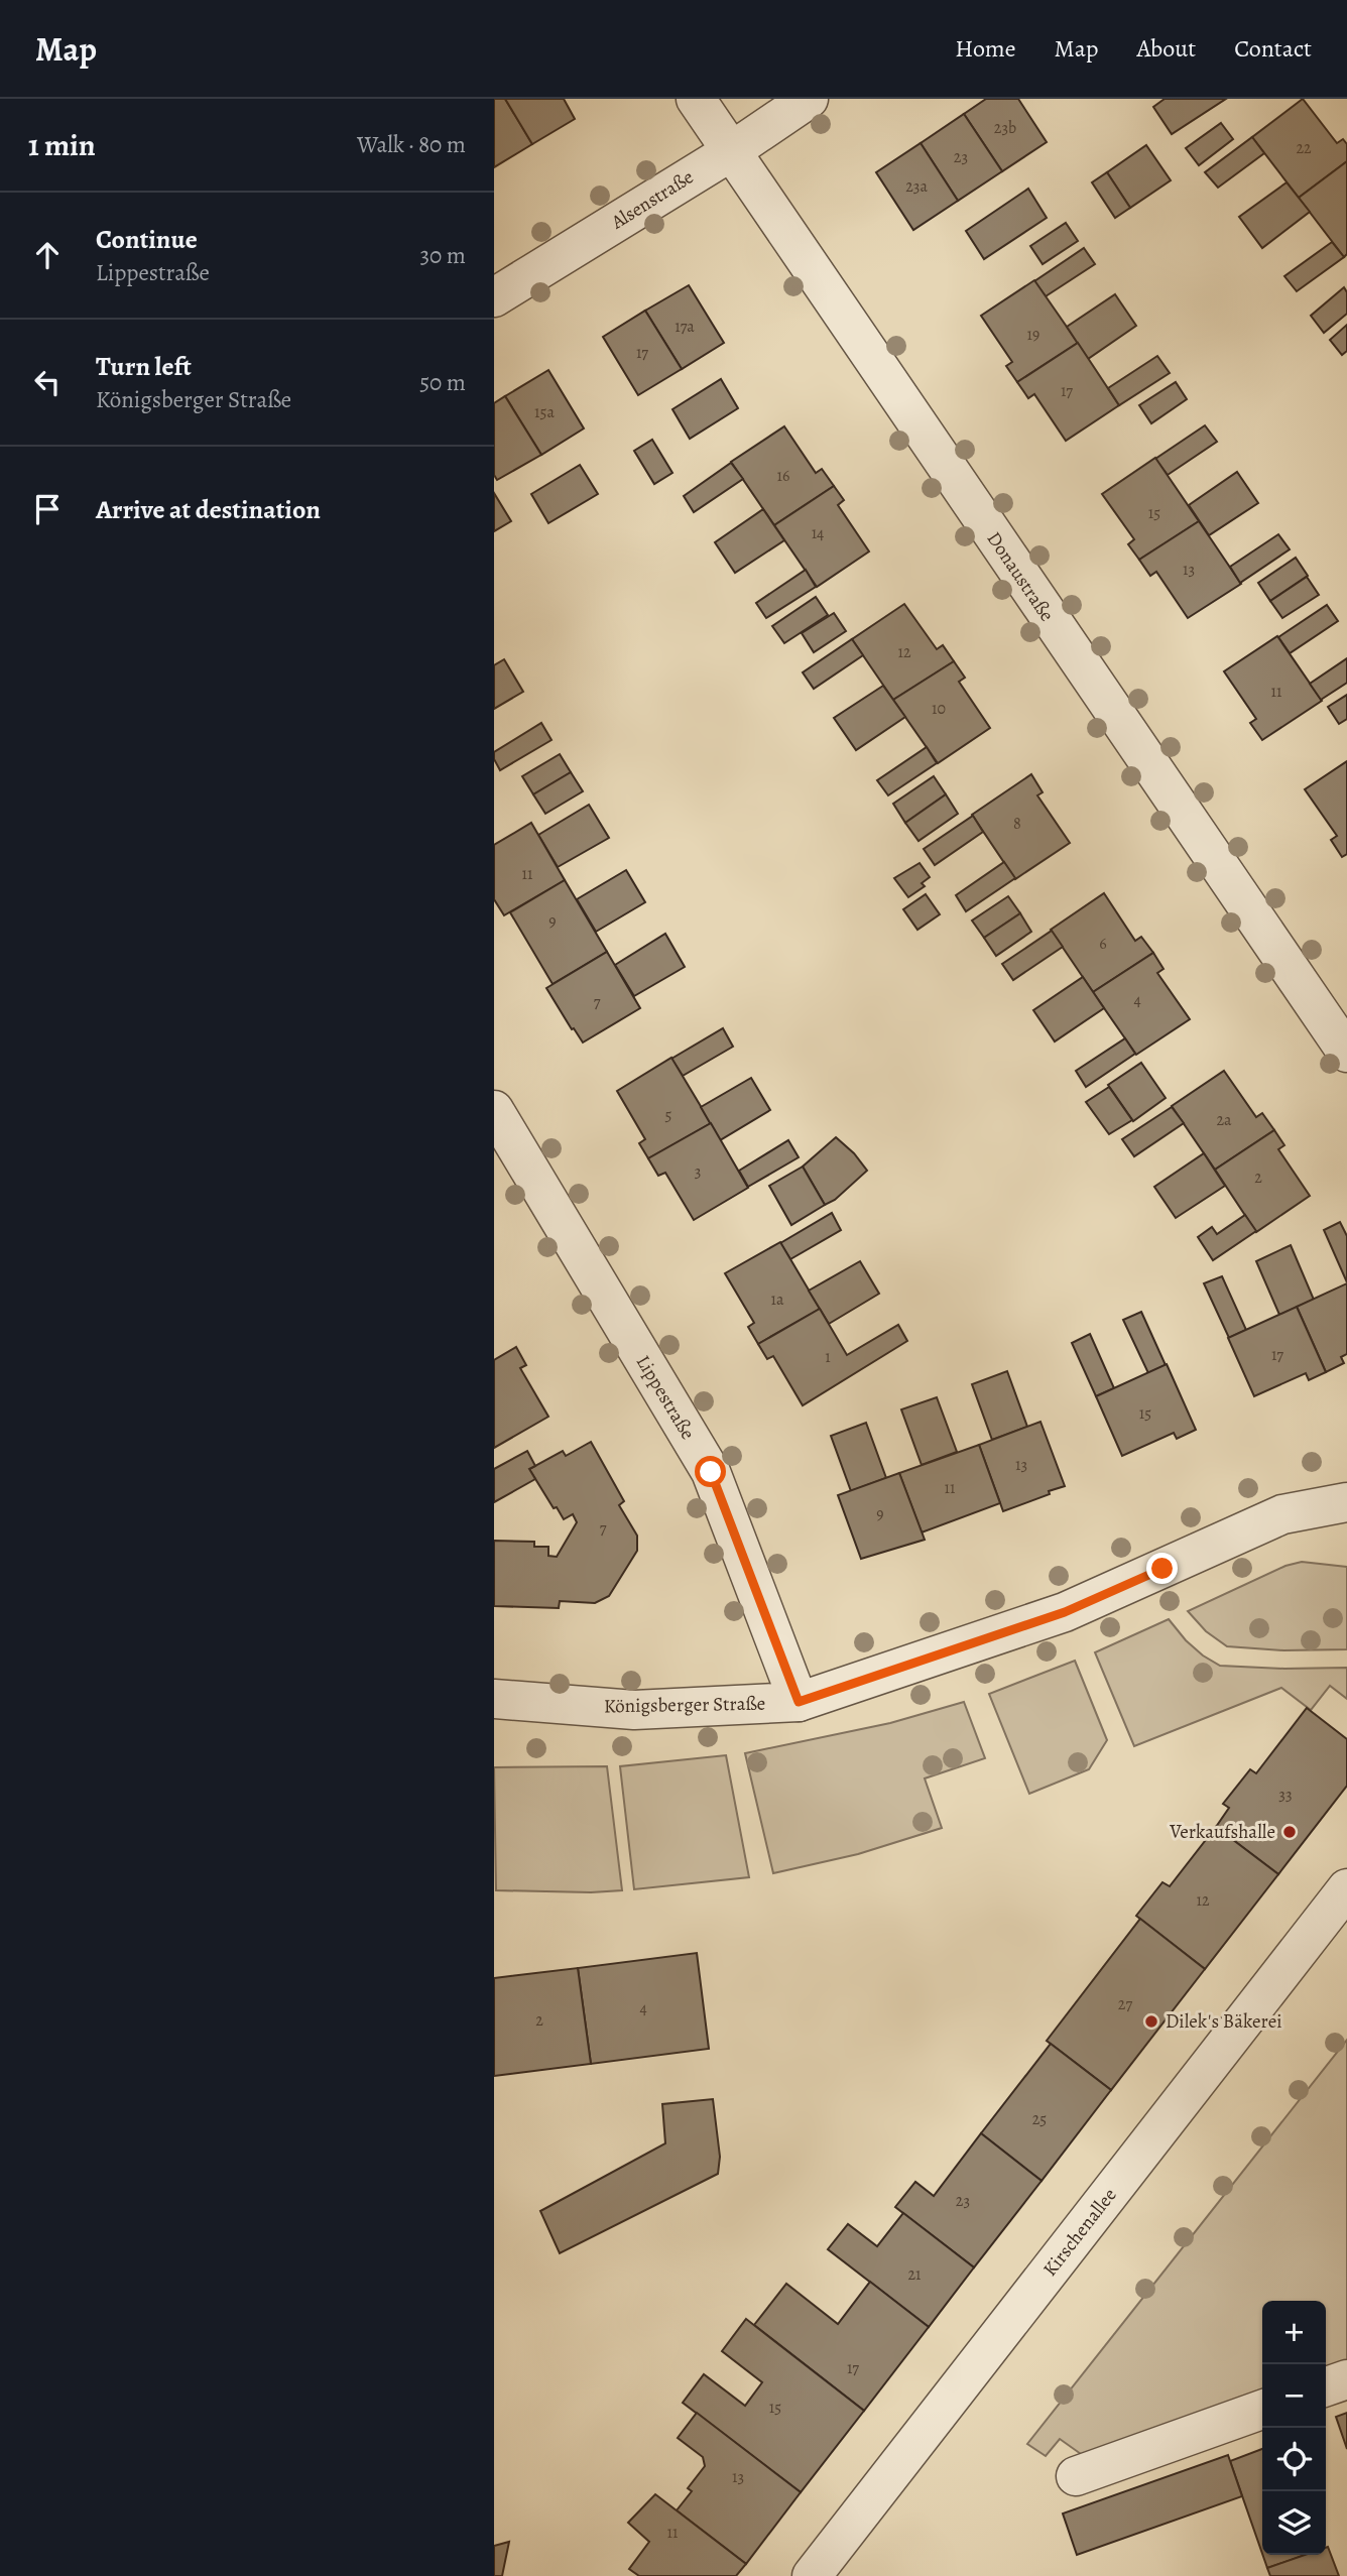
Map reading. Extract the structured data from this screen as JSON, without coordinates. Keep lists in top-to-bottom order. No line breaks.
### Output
{"streets":{"street":["Alsenstraße","Donaustraße","Lippestraße","Königsberger Straße","Kirschenallee"]},"crossings":[["Alsenstraße","Donaustraße"],["Lippestraße","Königsberger Straße"]],"places":["Verkaufshalle","Dilek's Bäkerei"],"house_numbers":["23b","22","23","23a","17a","19","17","17","15a","16","15","14","13","12","11","10","8","11","9","6","4","7","5","2a","3","2","1a","17","1","15","13","11","9","7","33","12","27","4","2","25","23","21","17","15","13","11"],"page":{"header":"Map","nav":["Home","Map","About","Contact"],"heading":["1 min","Walk · 80 m"],"list":[["Continue","Lippestraße","30 m"],["Turn left","Königsberger Straße","50 m"],"Arrive at destination"],"map_buttons":["+","−"]}}
